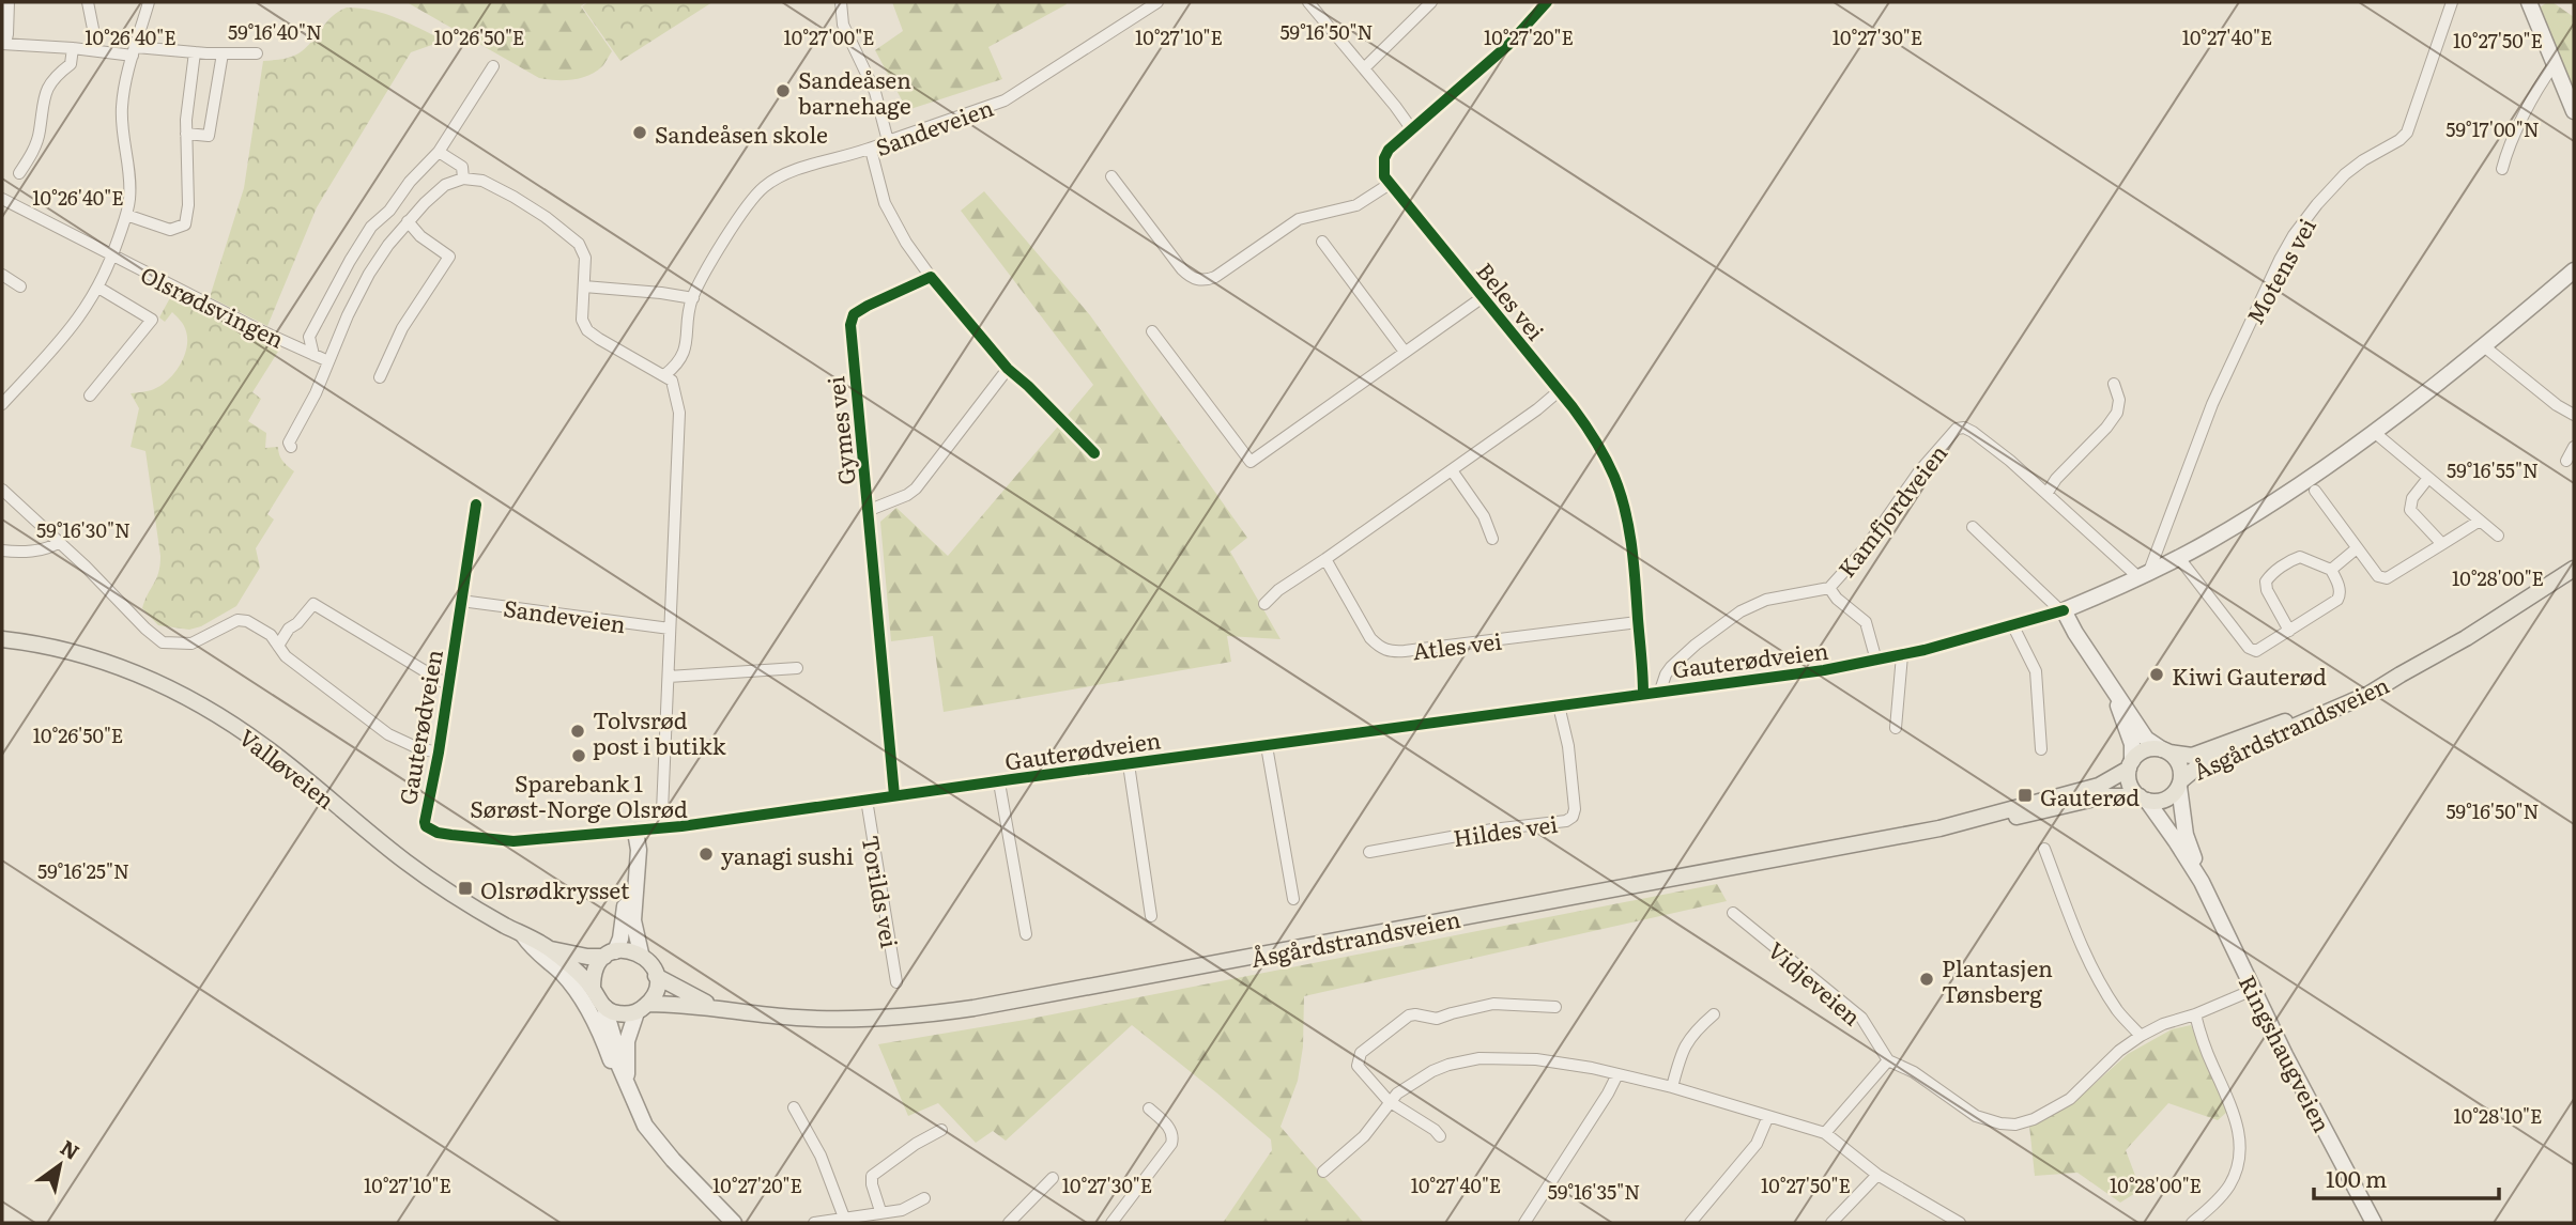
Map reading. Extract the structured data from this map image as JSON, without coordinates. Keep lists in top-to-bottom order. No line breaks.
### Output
{"streets":{"main road":["Gauterødveien","Åsgårdstrandsveien","Valløveien","Ringshaugveien"],"street":["Sandeveien","Motens vei","Beles vei","Olsrødsvingen","Gymes vei","Kamfjordveien","Atles vei","Hildes vei","Torilds vei","Vidjeveien"]},"crossings":[["Sandeveien","Gauterødveien"],["Motens vei","Kamfjordveien"],["Motens vei","Gauterødveien"],["Beles vei","Atles vei"],["Beles vei","Gauterødveien"],["Gymes vei","Gauterødveien"],["Kamfjordveien","Gauterødveien"],["Gauterødveien","Hildes vei"],["Gauterødveien","Torilds vei"],["Åsgårdstrandsveien","Valløveien"],["Åsgårdstrandsveien","Ringshaugveien"]],"places":{"other":["Sandeåsen barnehage","Sandeåsen skole","Kiwi Gauterød","Tolvsrød post i butikk","Sparebank 1 Sørøst-Norge Olsrød","yanagi sushi","Plantasjen Tønsberg"],"transit":["Gauterød","Olsrødkrysset"]},"scale_bar":"100 m","north":"top right","coordinates":["59°16'40\"N","59°16'50\"N","10°26'40\"E","10°26'50\"E","10°27'00\"E","10°27'10\"E","10°27'20\"E","10°27'30\"E","10°27'40\"E","10°27'50\"E","59°17'00\"N","59°16'55\"N","59°16'30\"N","10°28'00\"E","59°16'25\"N","10°28'10\"E","59°16'35\"N"]}
